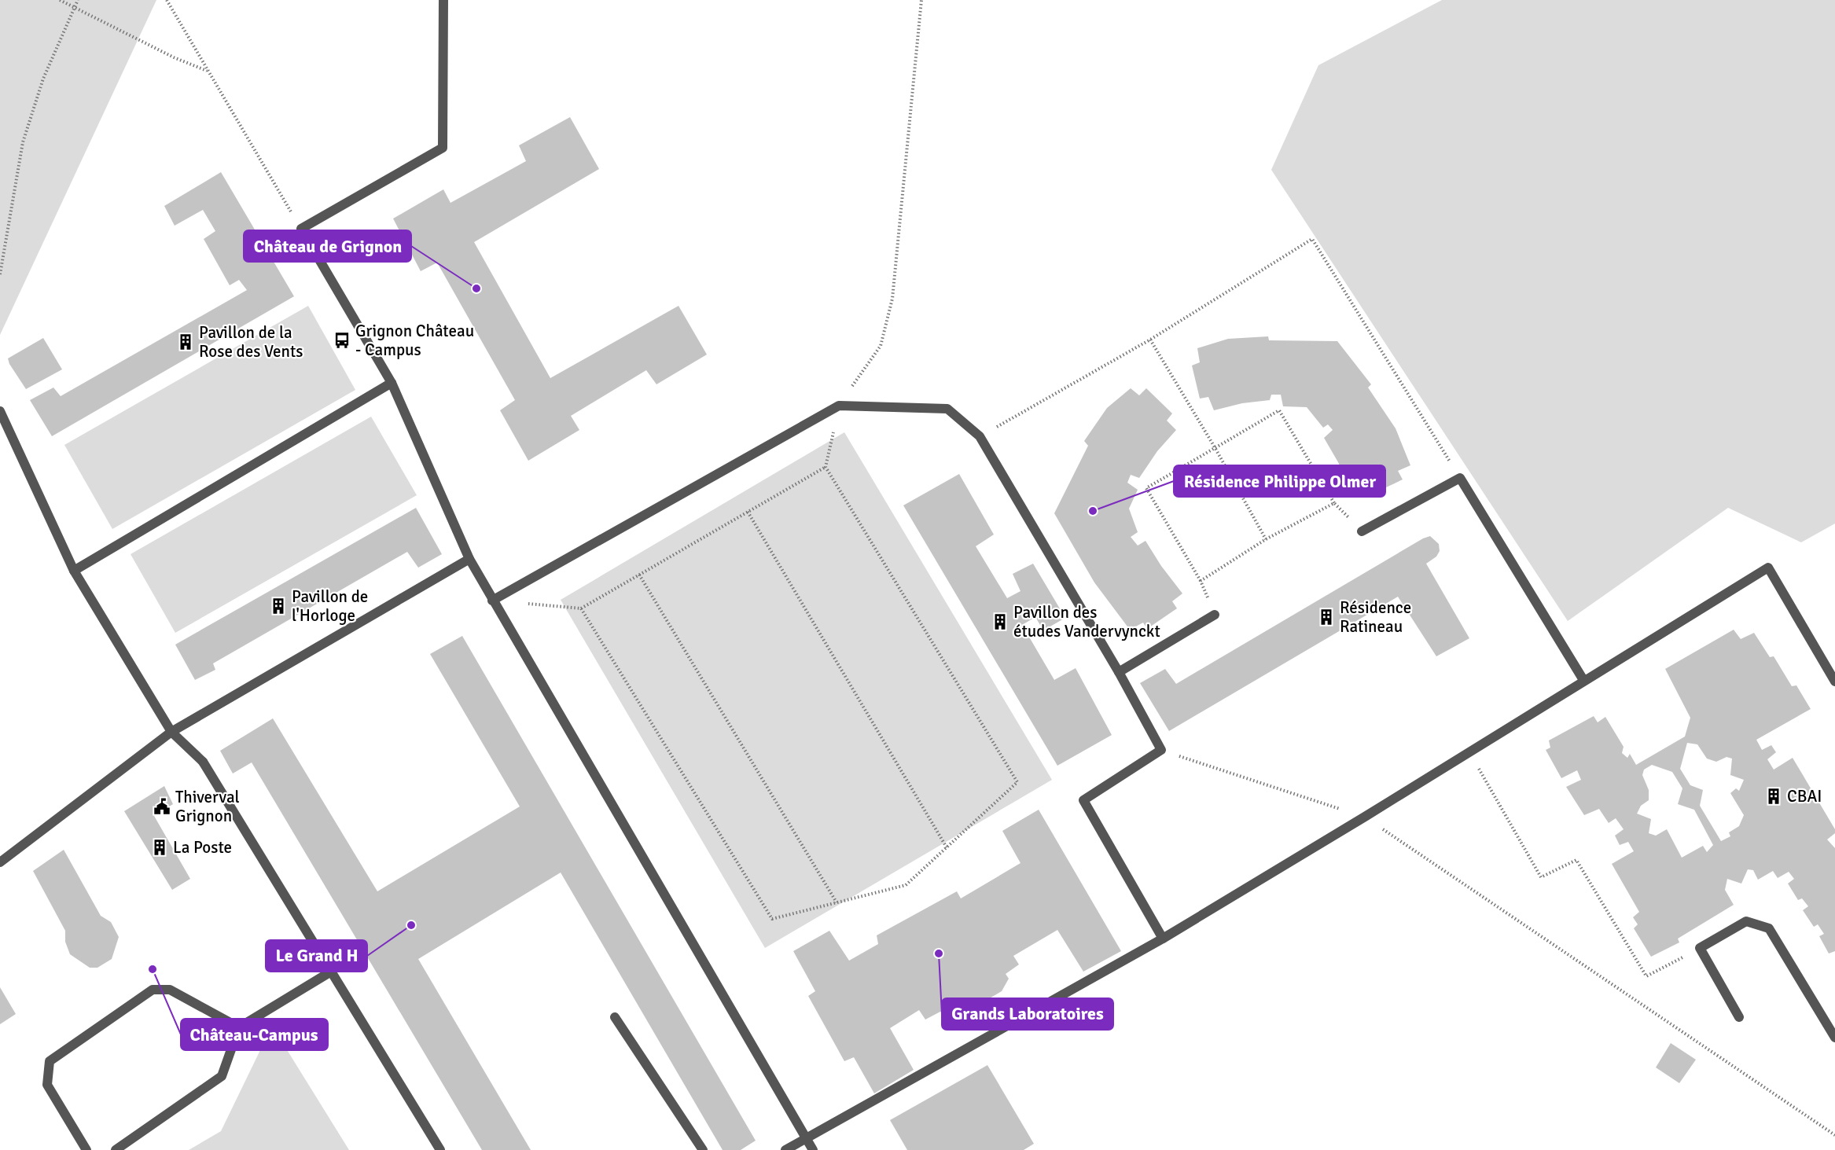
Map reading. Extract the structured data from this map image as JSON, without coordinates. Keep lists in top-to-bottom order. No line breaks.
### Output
{"places":{"other":["Château de Grignon","Résidence Philippe Olmer","Le Grand H","Grands Laboratoires","Château-Campus"],"bus stop":["Grignon Château - Campus"],"building":["Pavillon de la Rose des Vents","Pavillon de l'Horloge","Résidence Ratineau","Pavillon des études Vandervynckt","CBAI","La Poste"],"public building":["Thiverval Grignon"]}}
